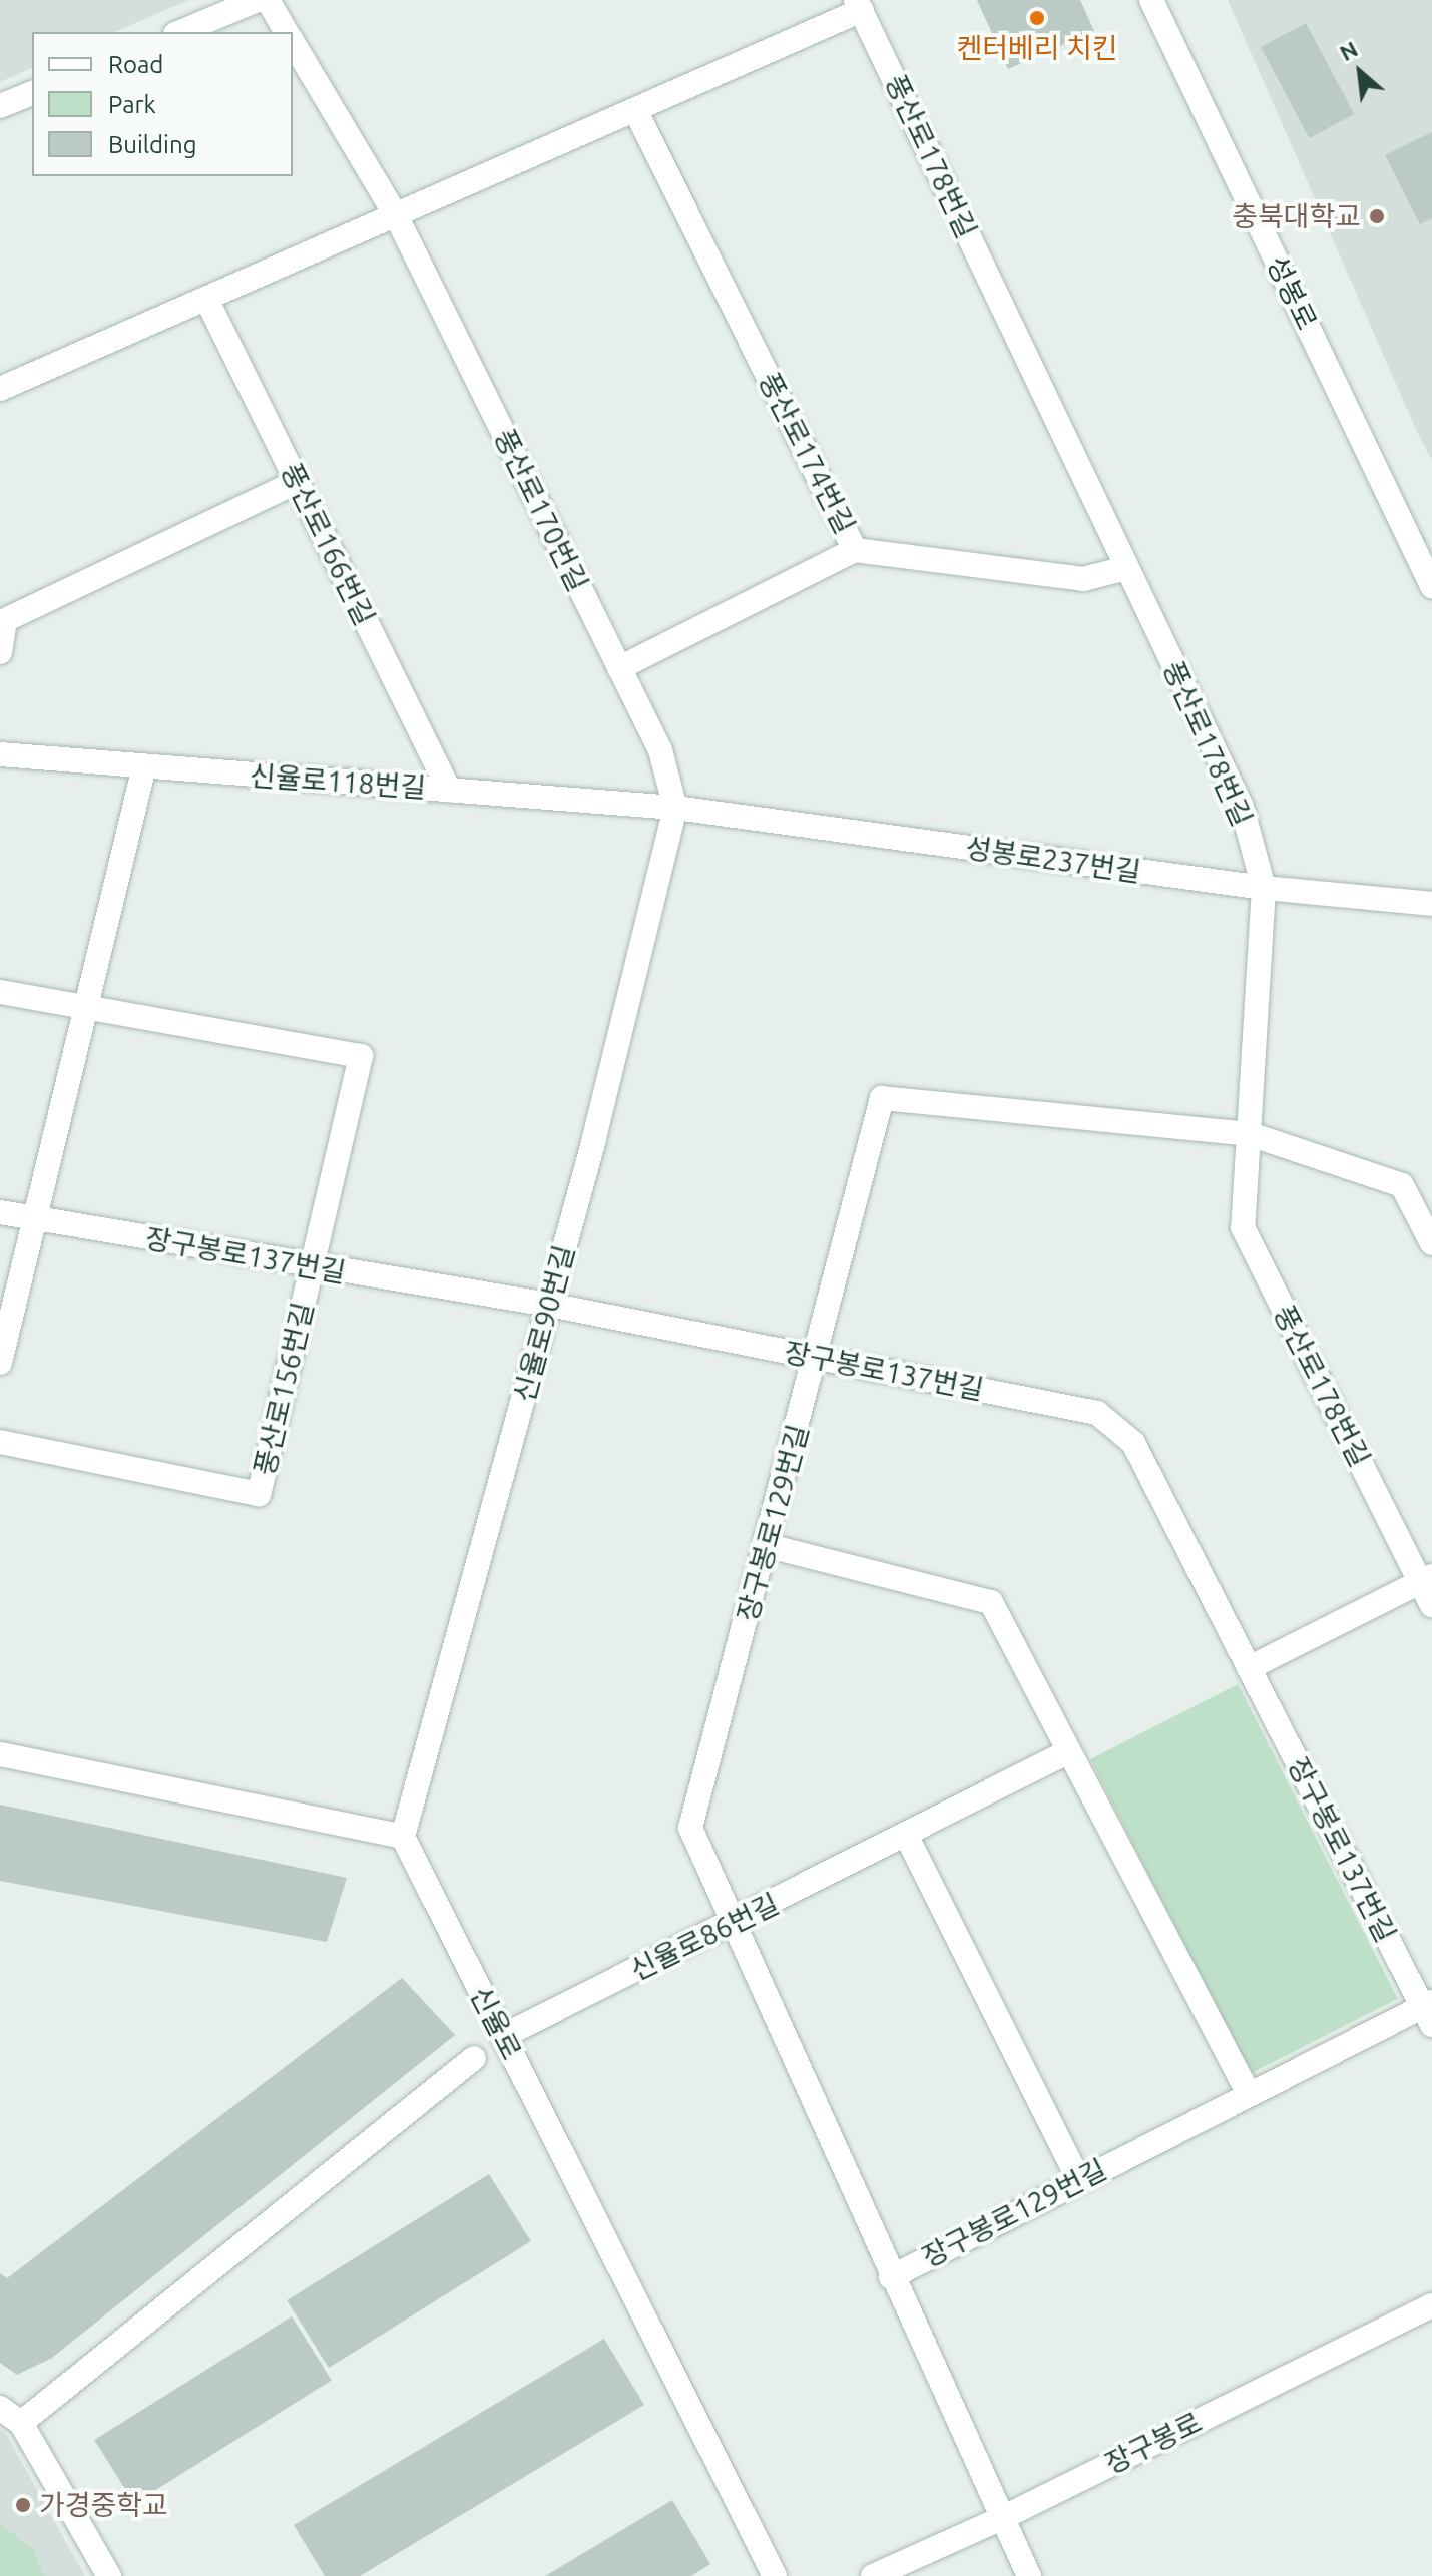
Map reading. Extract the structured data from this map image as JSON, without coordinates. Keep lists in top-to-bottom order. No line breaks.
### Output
{"streets":{"street":["풍산로178번길","성봉로","풍산로174번길","풍산로170번길","풍산로166번길","신율로118번길","성봉로237번길","장구봉로137번길","신율로90번길","풍산로156번길","장구봉로129번길","신율로86번길","신율로","장구봉로"]},"crossings":[["풍산로178번길","풍산로174번길"],["풍산로178번길","성봉로237번길"],["풍산로178번길","장구봉로129번길"],["풍산로170번길","신율로118번길"],["풍산로170번길","성봉로237번길"],["풍산로170번길","신율로90번길"],["풍산로166번길","신율로118번길"],["신율로118번길","성봉로237번길"],["신율로118번길","신율로90번길"],["성봉로237번길","신율로90번길"],["장구봉로137번길","신율로90번길"],["장구봉로137번길","풍산로156번길"],["장구봉로137번길","장구봉로129번길"],["신율로90번길","신율로"],["장구봉로129번길","신율로86번길"],["장구봉로129번길","장구봉로"],["신율로86번길","신율로"]],"places":["켄터베리 치킨","충북대학교","가경중학교"],"legend":["Road","Park","Building"],"north":"top left"}
